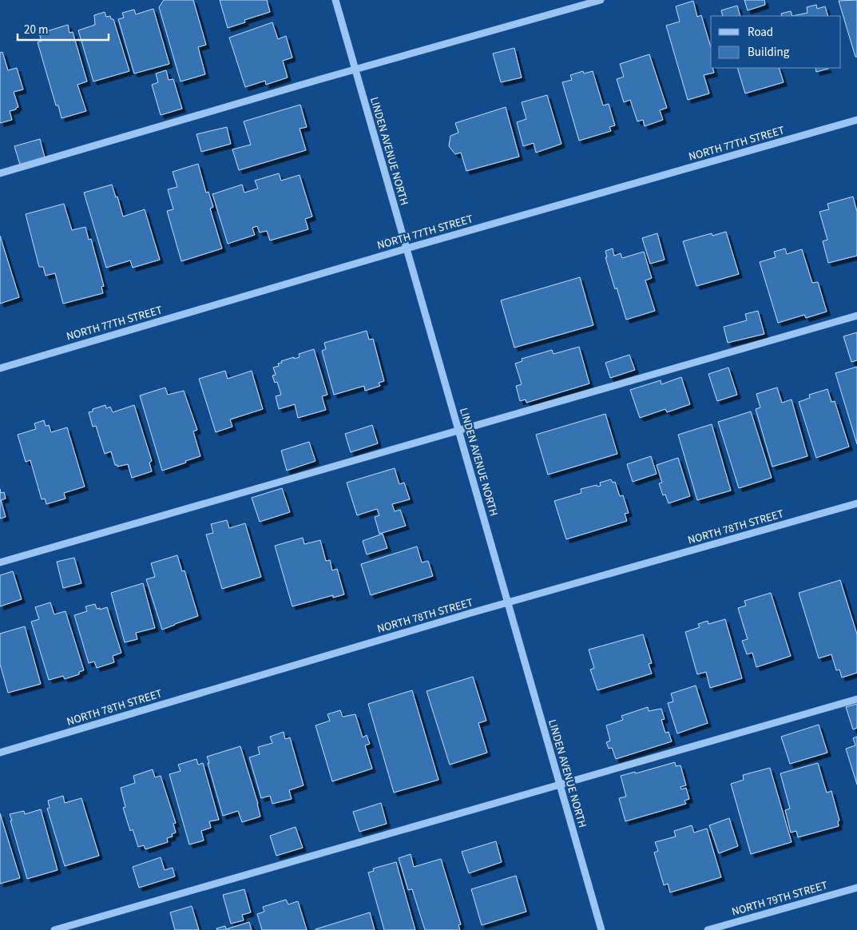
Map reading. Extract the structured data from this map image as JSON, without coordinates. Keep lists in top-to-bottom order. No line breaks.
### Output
{"streets":{"street":["NORTH 77TH STREET","LINDEN AVENUE NORTH","NORTH 78TH STREET","NORTH 79TH STREET"]},"crossings":[["NORTH 77TH STREET","LINDEN AVENUE NORTH"],["LINDEN AVENUE NORTH","NORTH 78TH STREET"]],"legend":["Road","Building"],"scale_bar":"20 m"}
